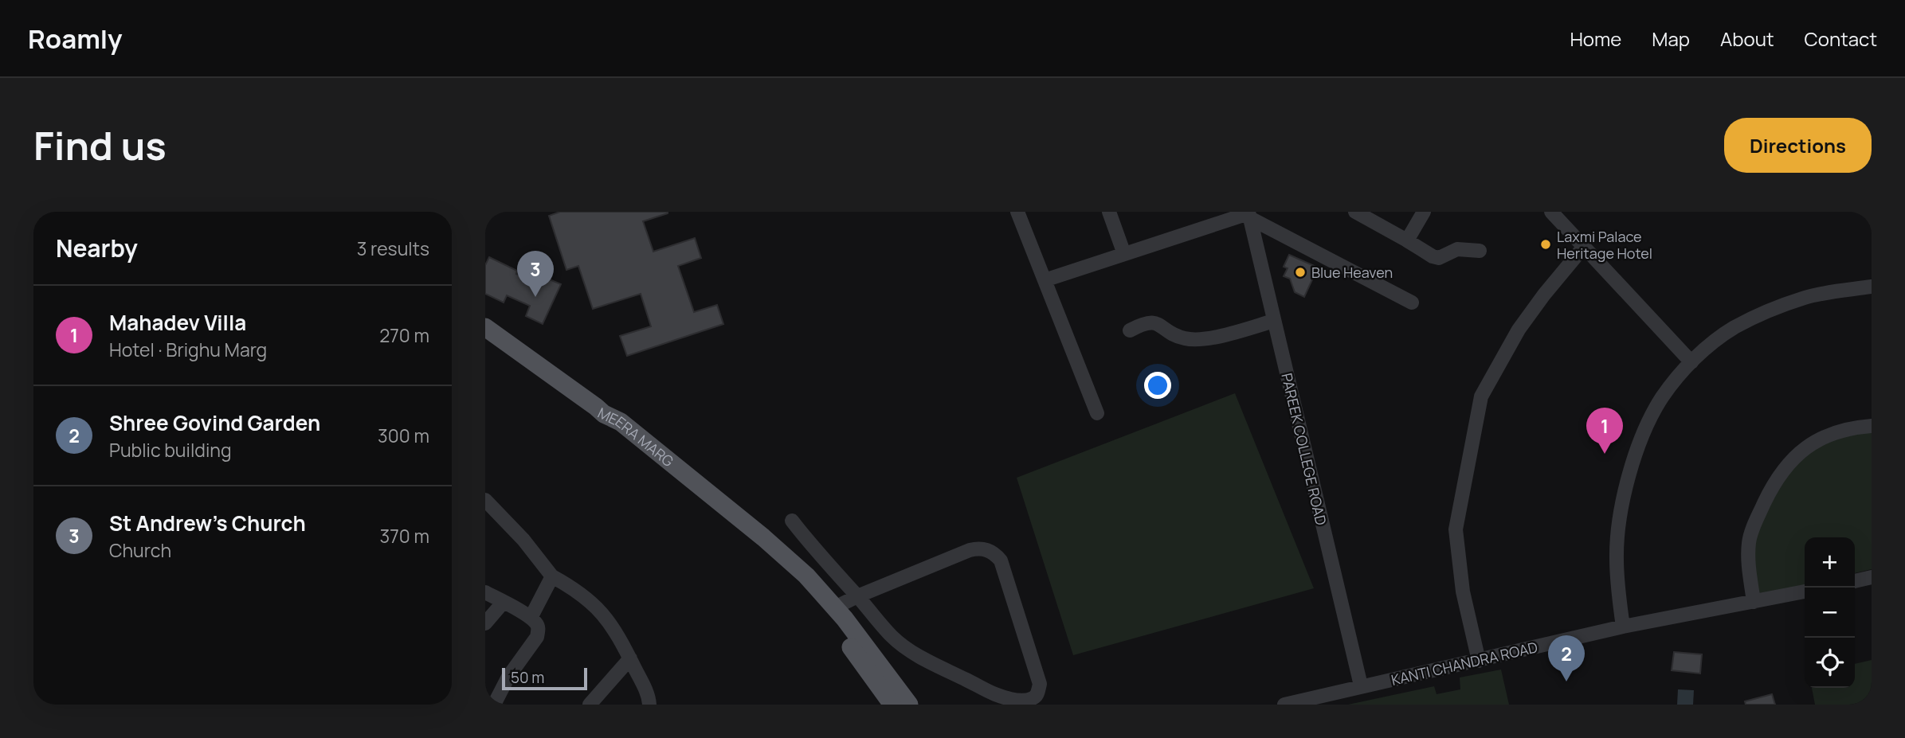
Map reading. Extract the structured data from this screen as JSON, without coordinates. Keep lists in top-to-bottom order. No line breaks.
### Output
{"streets":{"main road":["MEERA MARG"],"street":["PAREEK COLLEGE ROAD","KANTI CHANDRA ROAD"]},"crossings":[["PAREEK COLLEGE ROAD","KANTI CHANDRA ROAD"]],"places":["Laxmi Palace Heritage Hotel","Blue Heaven"],"scale_bar":"50 m","page":{"header":"Roamly","nav":["Home","Map","About","Contact"],"buttons":"Directions","title":"Find us","heading":["Nearby","3 results"],"pins":["3","1","2"],"list":[{"mark":"1","name":"Mahadev Villa","note":"Hotel · Brighu Marg","value":"270 m"},{"mark":"2","name":"Shree Govind Garden","note":"Public building","value":"300 m"},{"mark":"3","name":"St Andrew's Church","note":"Church","value":"370 m"}],"map_buttons":["+","−"],"scale":"50 m"}}
